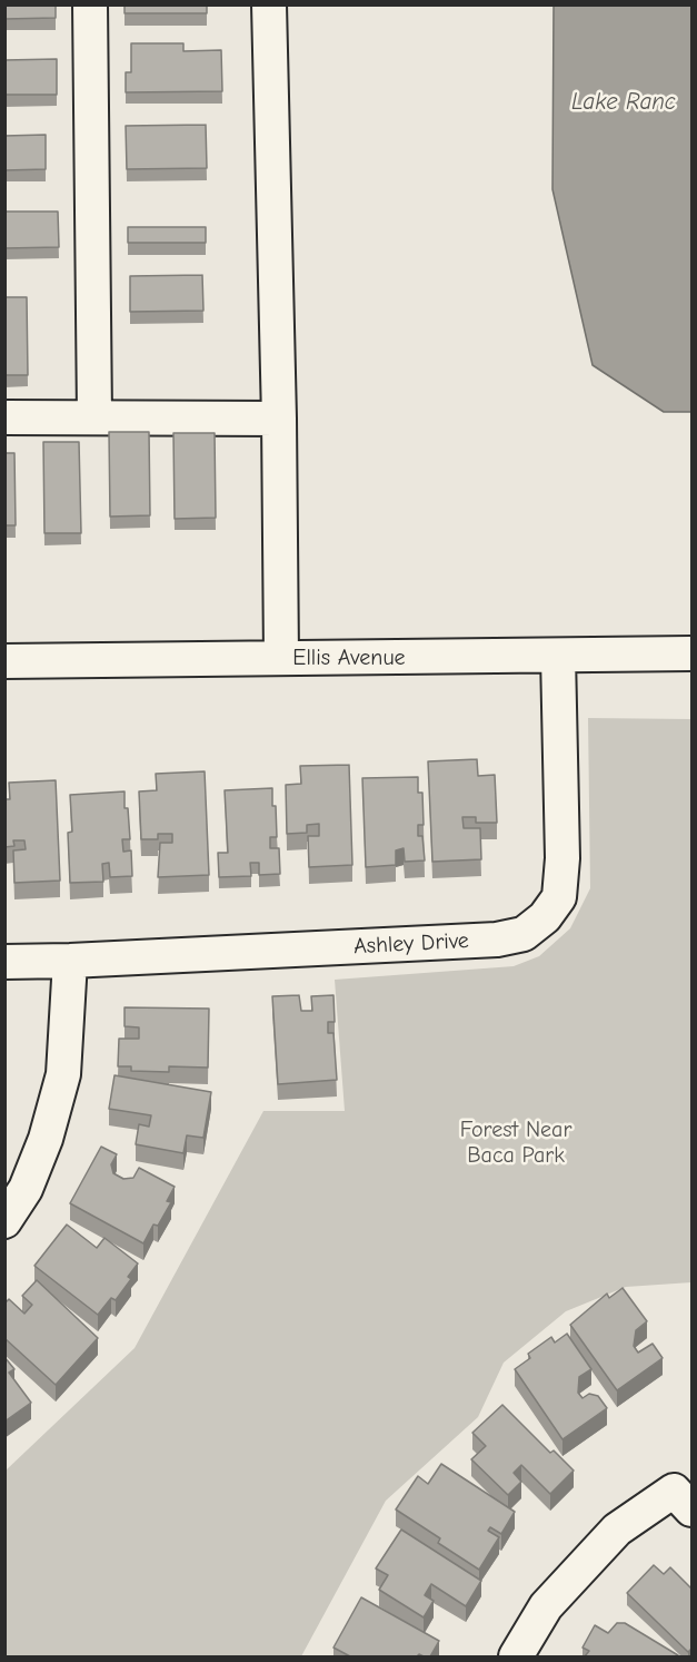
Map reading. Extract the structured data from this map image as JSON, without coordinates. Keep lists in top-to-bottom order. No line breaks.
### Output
{"streets":{"street":["Ellis Avenue","Ashley Drive"]},"crossings":[["Ellis Avenue","Ashley Drive"]],"water":["Lake Ranc"],"parks":["Forest Near Baca Park"]}
